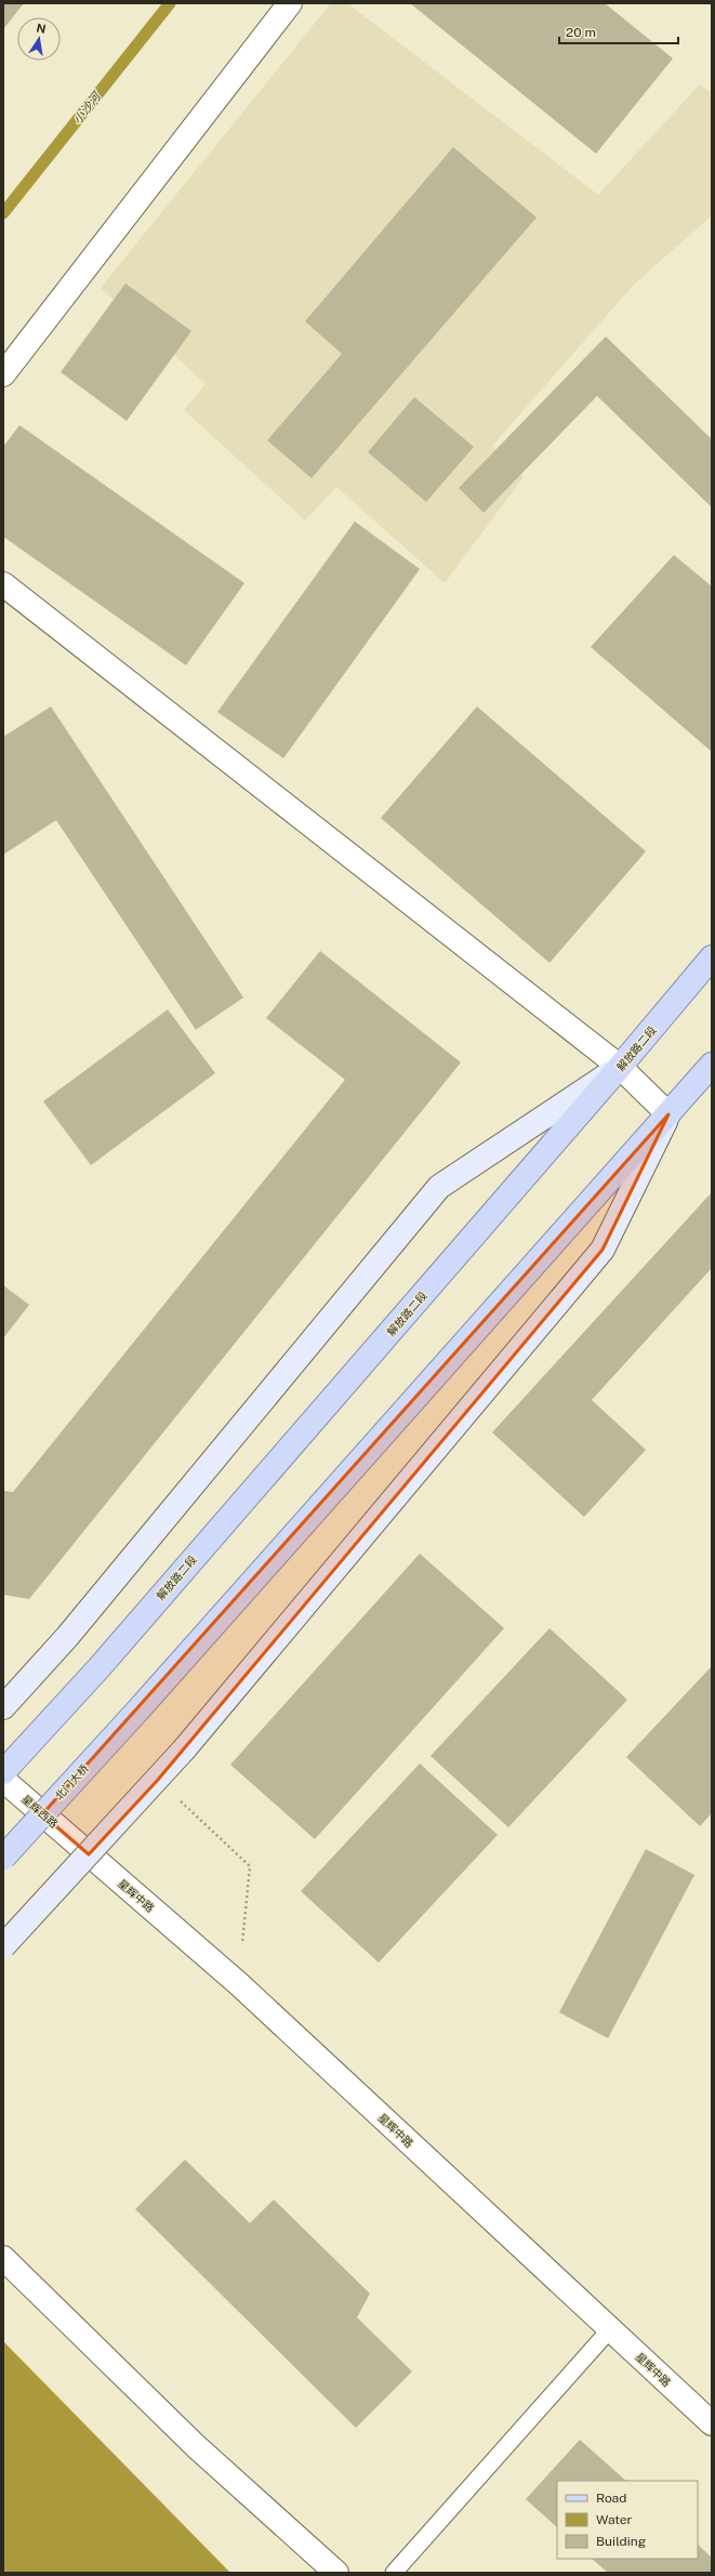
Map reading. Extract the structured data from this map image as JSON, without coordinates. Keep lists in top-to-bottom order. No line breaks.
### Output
{"streets":{"main road":["解放路二段","北门大桥"],"street":["星辉西路","星辉中路"]},"crossings":[["星辉西路","星辉中路"]],"water":["小沙河"],"legend":["Road","Water","Building"],"scale_bar":"20 m","north":"top"}
